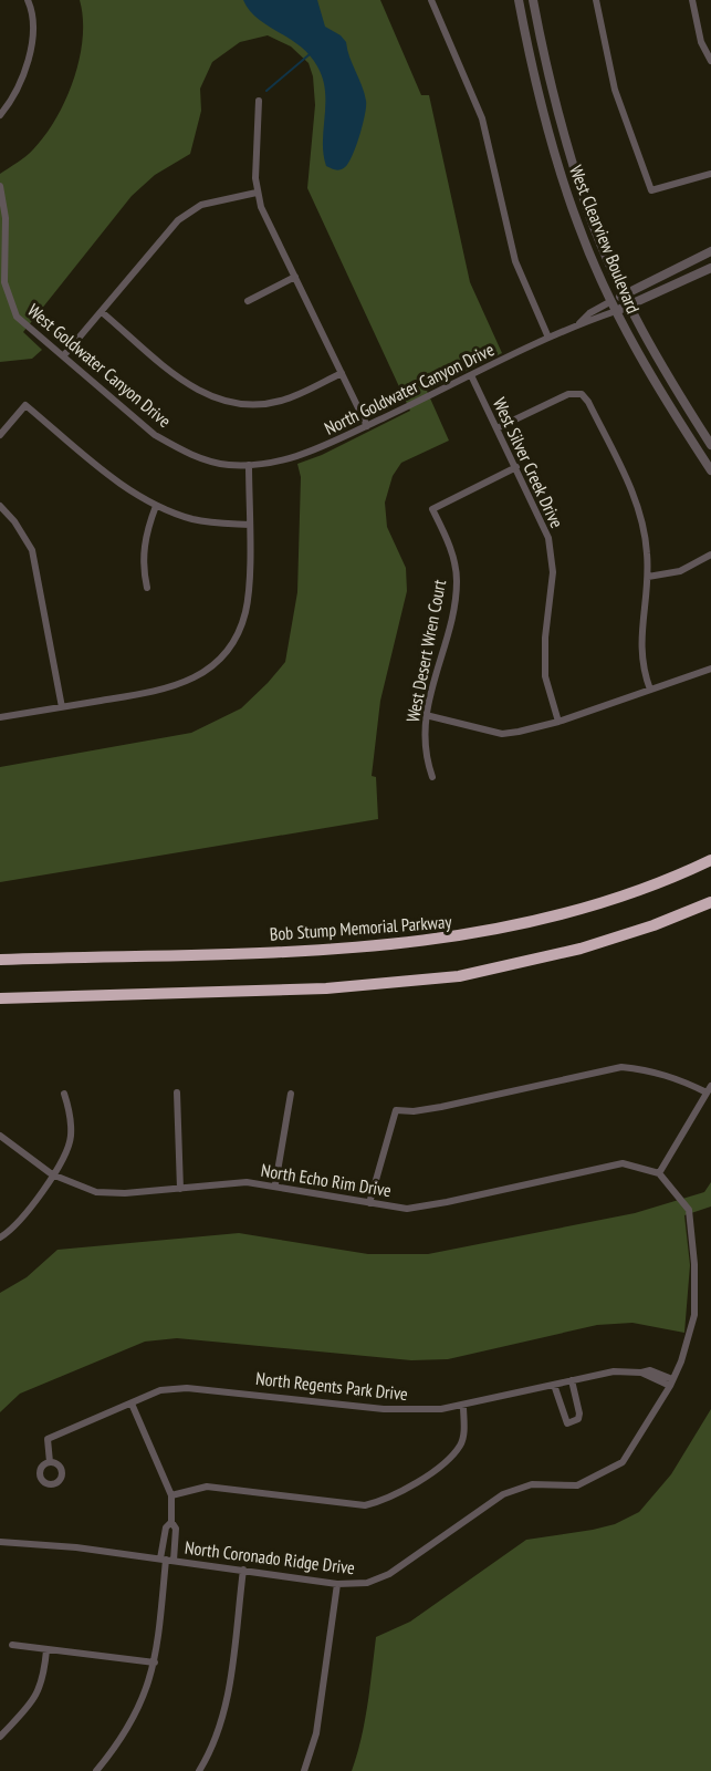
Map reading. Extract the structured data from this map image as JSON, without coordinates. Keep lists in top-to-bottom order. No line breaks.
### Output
{"streets":{"highway":["Bob Stump Memorial Parkway"],"street":["West Clearview Boulevard","West Goldwater Canyon Drive","North Goldwater Canyon Drive","West Silver Creek Drive","West Desert Wren Court","North Echo Rim Drive","North Regents Park Drive","North Coronado Ridge Drive"]},"crossings":[["West Clearview Boulevard","North Goldwater Canyon Drive"],["West Goldwater Canyon Drive","North Goldwater Canyon Drive"],["North Goldwater Canyon Drive","West Silver Creek Drive"],["West Silver Creek Drive","West Desert Wren Court"],["North Echo Rim Drive","North Coronado Ridge Drive"],["North Regents Park Drive","North Coronado Ridge Drive"]]}
